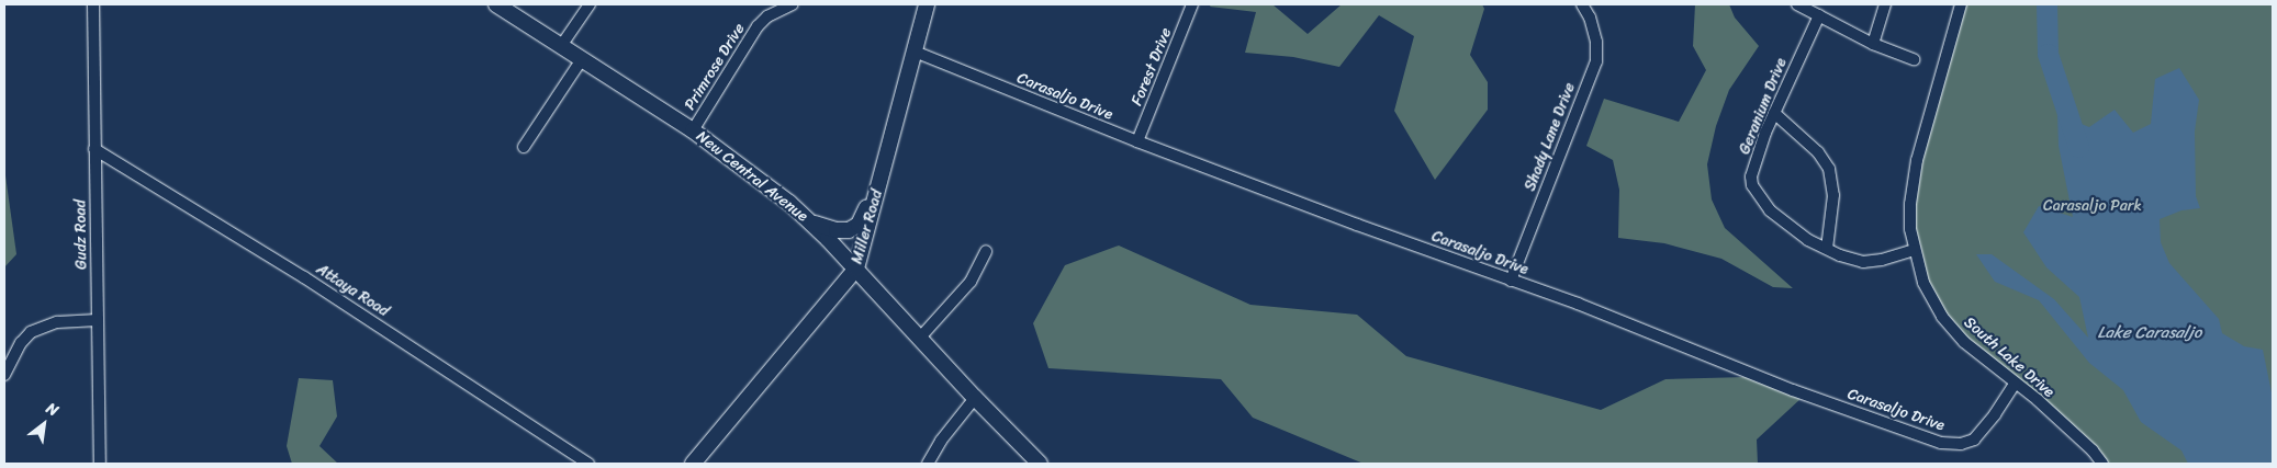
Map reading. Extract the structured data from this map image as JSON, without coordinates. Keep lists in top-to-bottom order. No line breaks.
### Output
{"streets":{"street":["Primrose Drive","Forest Drive","Carasaljo Drive","Geranium Drive","Shady Lane Drive","New Central Avenue","Miller Road","Gudz Road","Attaya Road","South Lake Drive"]},"crossings":[["Primrose Drive","New Central Avenue"],["Forest Drive","Carasaljo Drive"],["Carasaljo Drive","Shady Lane Drive"],["Carasaljo Drive","Miller Road"],["Carasaljo Drive","South Lake Drive"],["Geranium Drive","South Lake Drive"],["New Central Avenue","Miller Road"],["Gudz Road","Attaya Road"]],"water":["Lake Carasaljo"],"parks":["Carasaljo Park"],"north":"top right"}
